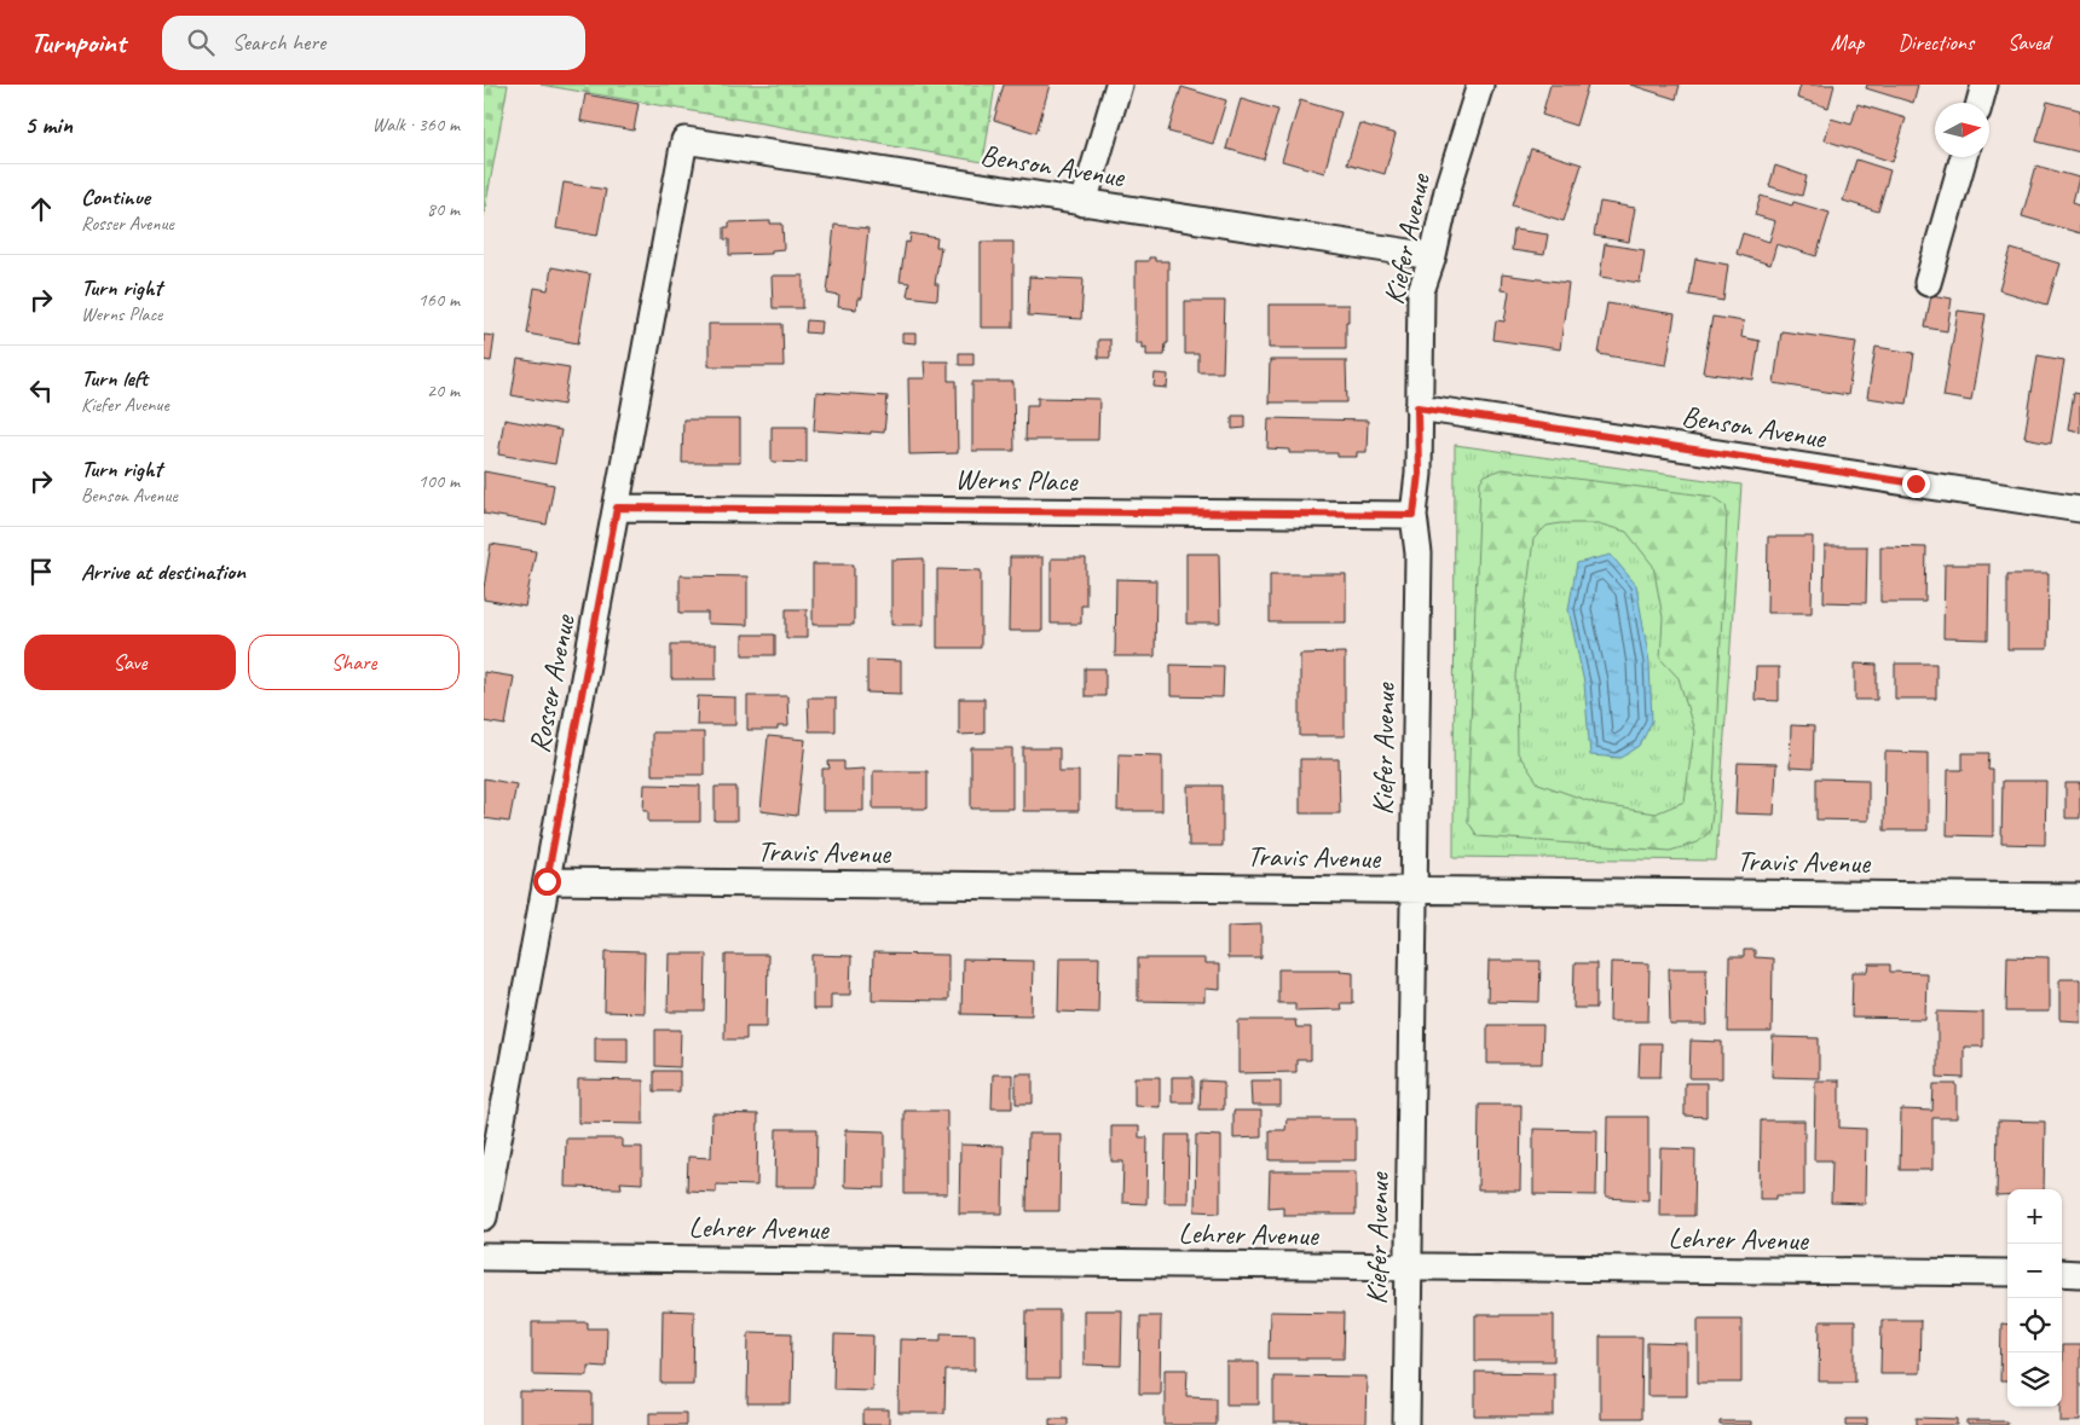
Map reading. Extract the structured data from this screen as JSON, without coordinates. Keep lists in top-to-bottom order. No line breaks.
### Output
{"streets":{"street":["Benson Avenue","Kiefer Avenue","Werns Place","Rosser Avenue","Travis Avenue","Lehrer Avenue"]},"crossings":[["Benson Avenue","Kiefer Avenue"],["Benson Avenue","Rosser Avenue"],["Kiefer Avenue","Werns Place"],["Kiefer Avenue","Travis Avenue"],["Kiefer Avenue","Lehrer Avenue"],["Werns Place","Rosser Avenue"],["Rosser Avenue","Travis Avenue"]],"north":"right","page":{"header":"Turnpoint","search":"Search here","nav":["Map","Directions","Saved"],"heading":["5 min","Walk · 360 m"],"list":[["Continue","Rosser Avenue","80 m"],["Turn right","Werns Place","160 m"],["Turn left","Kiefer Avenue","20 m"],["Turn right","Benson Avenue","100 m"],"Arrive at destination"],"buttons":["Save","Share"],"map_buttons":["+","−"]}}
